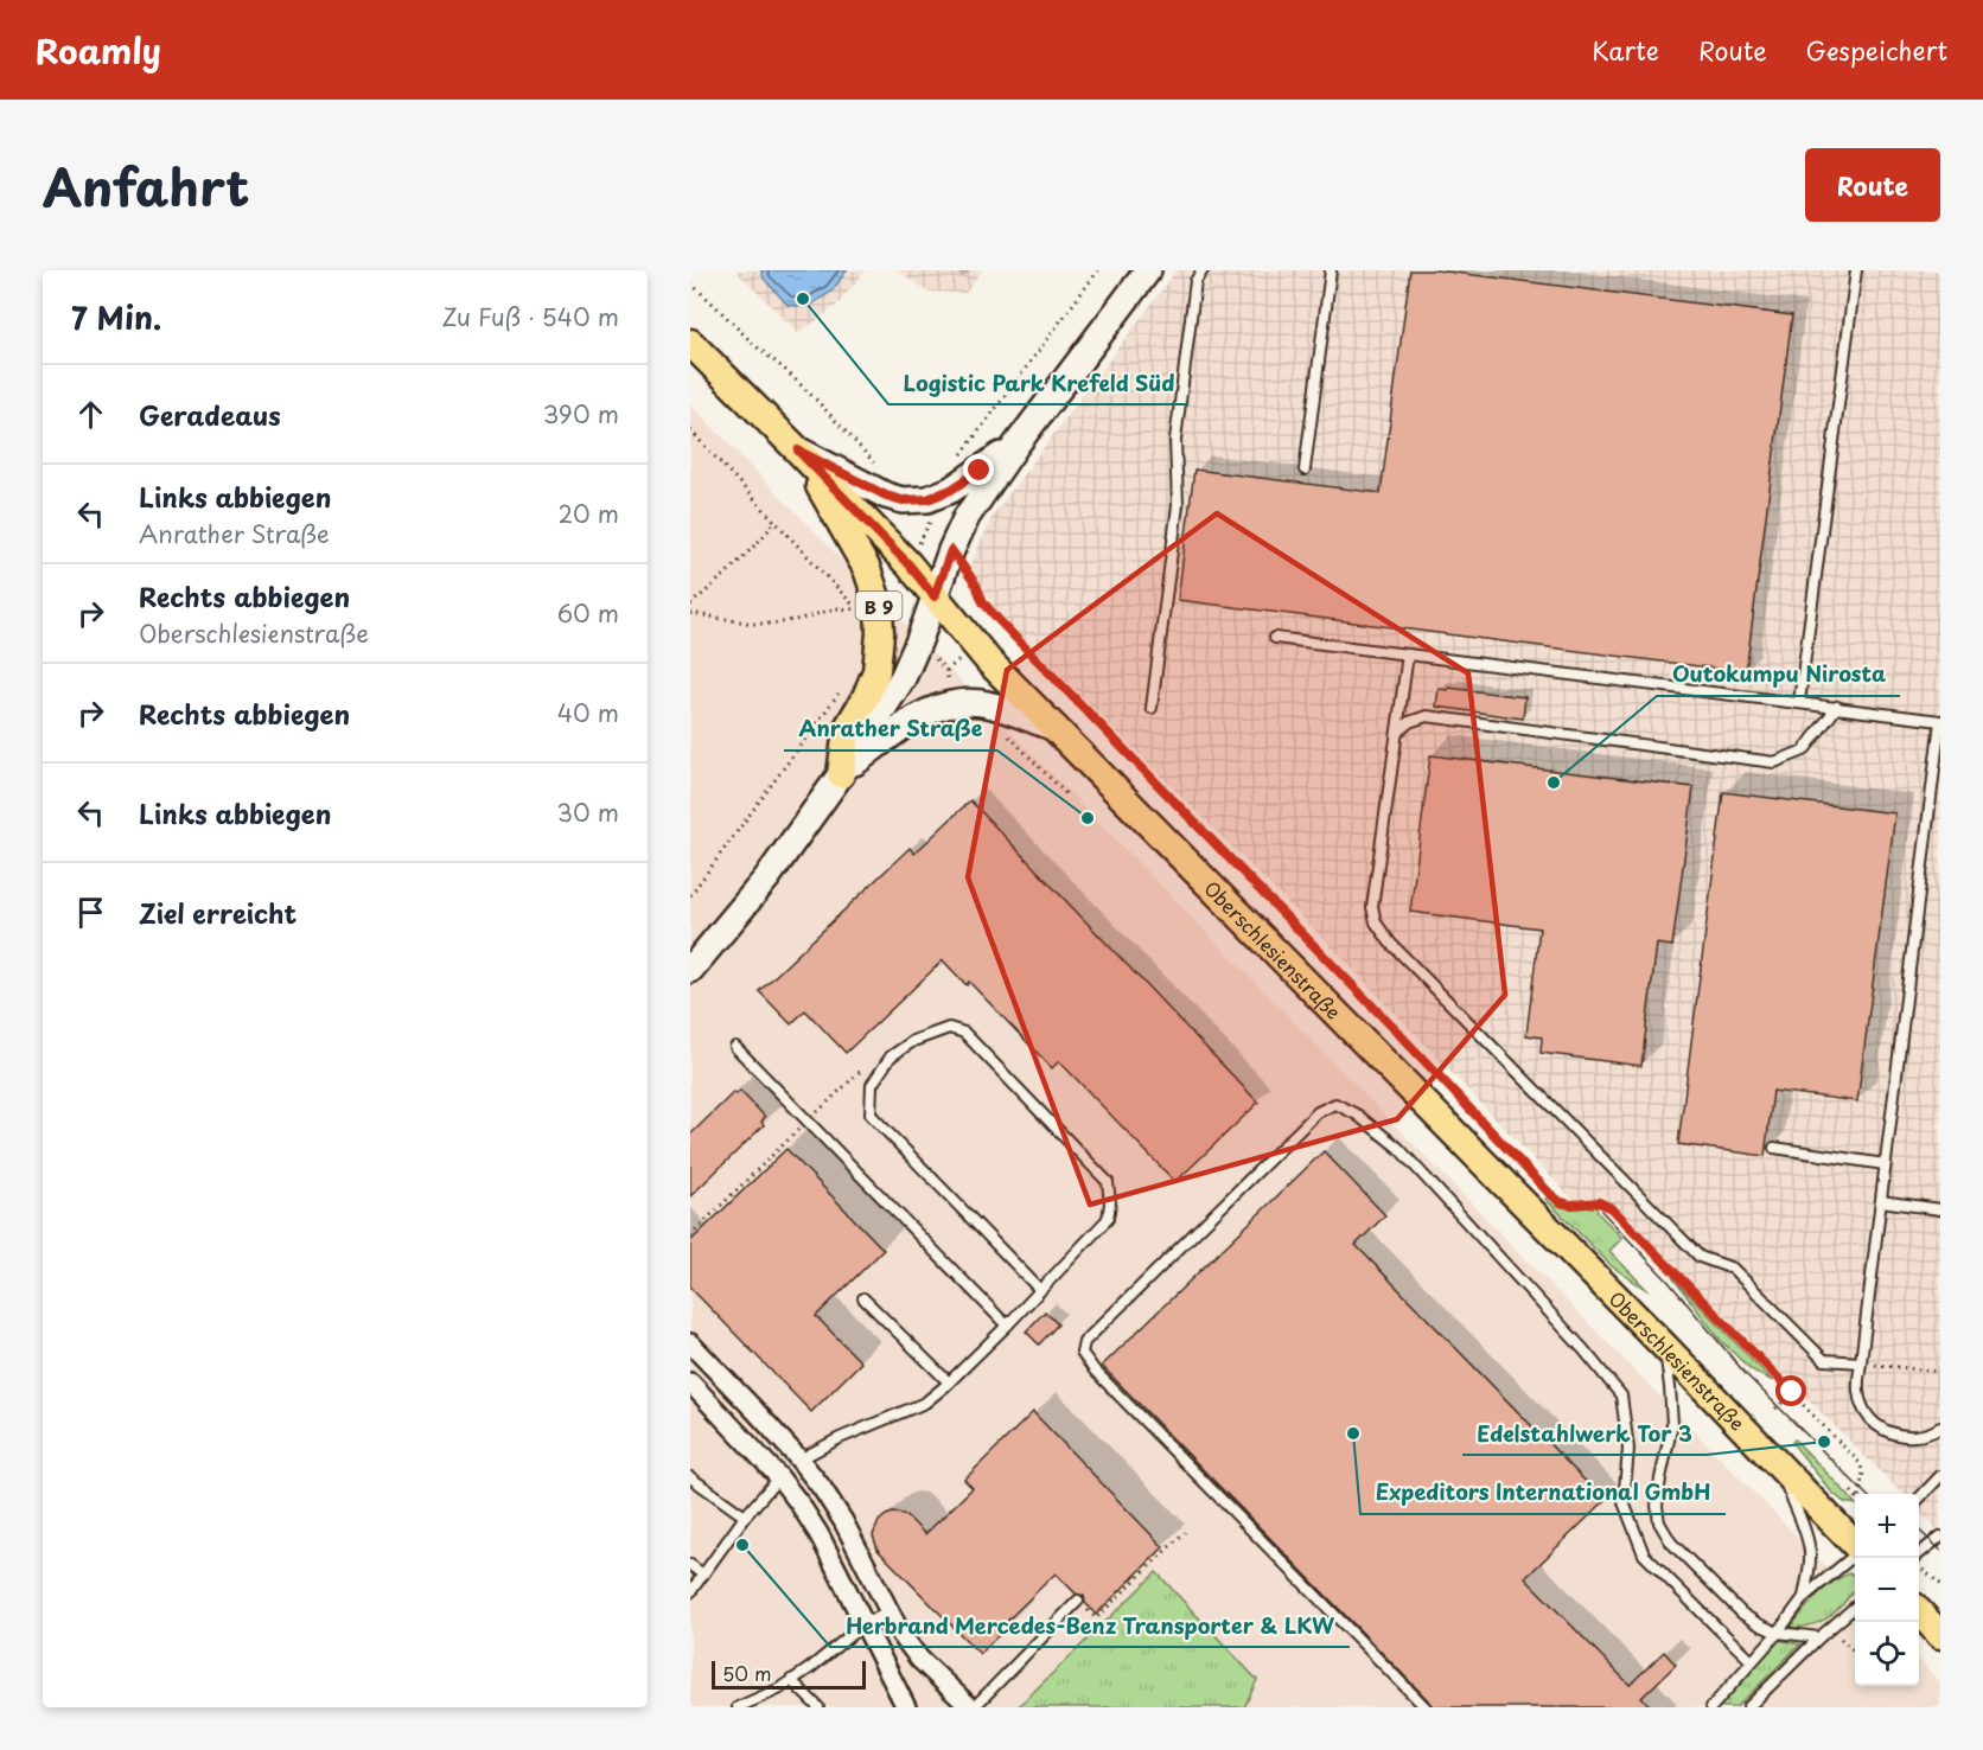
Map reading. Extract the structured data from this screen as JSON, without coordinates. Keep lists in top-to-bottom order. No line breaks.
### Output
{"streets":{"main road":["B 9","Oberschlesienstraße"]},"crossings":[["B 9","Oberschlesienstraße"]],"places":["Logistic Park Krefeld Süd","Outokumpu Nirosta","Anrather Straße","Expeditors International GmbH","Edelstahlwerk Tor 3","Herbrand Mercedes-Benz Transporter & LKW"],"scale_bar":"50 m","page":{"header":"Roamly","nav":["Karte","Route","Gespeichert"],"title":"Anfahrt","buttons":"Route","heading":["7 Min.","Zu Fuß · 540 m"],"list":[["Geradeaus","390 m"],["Links abbiegen","Anrather Straße","20 m"],["Rechts abbiegen","Oberschlesienstraße","60 m"],["Rechts abbiegen","40 m"],["Links abbiegen","30 m"],"Ziel erreicht"],"map_buttons":["+","−"],"scale":"50 m"}}
